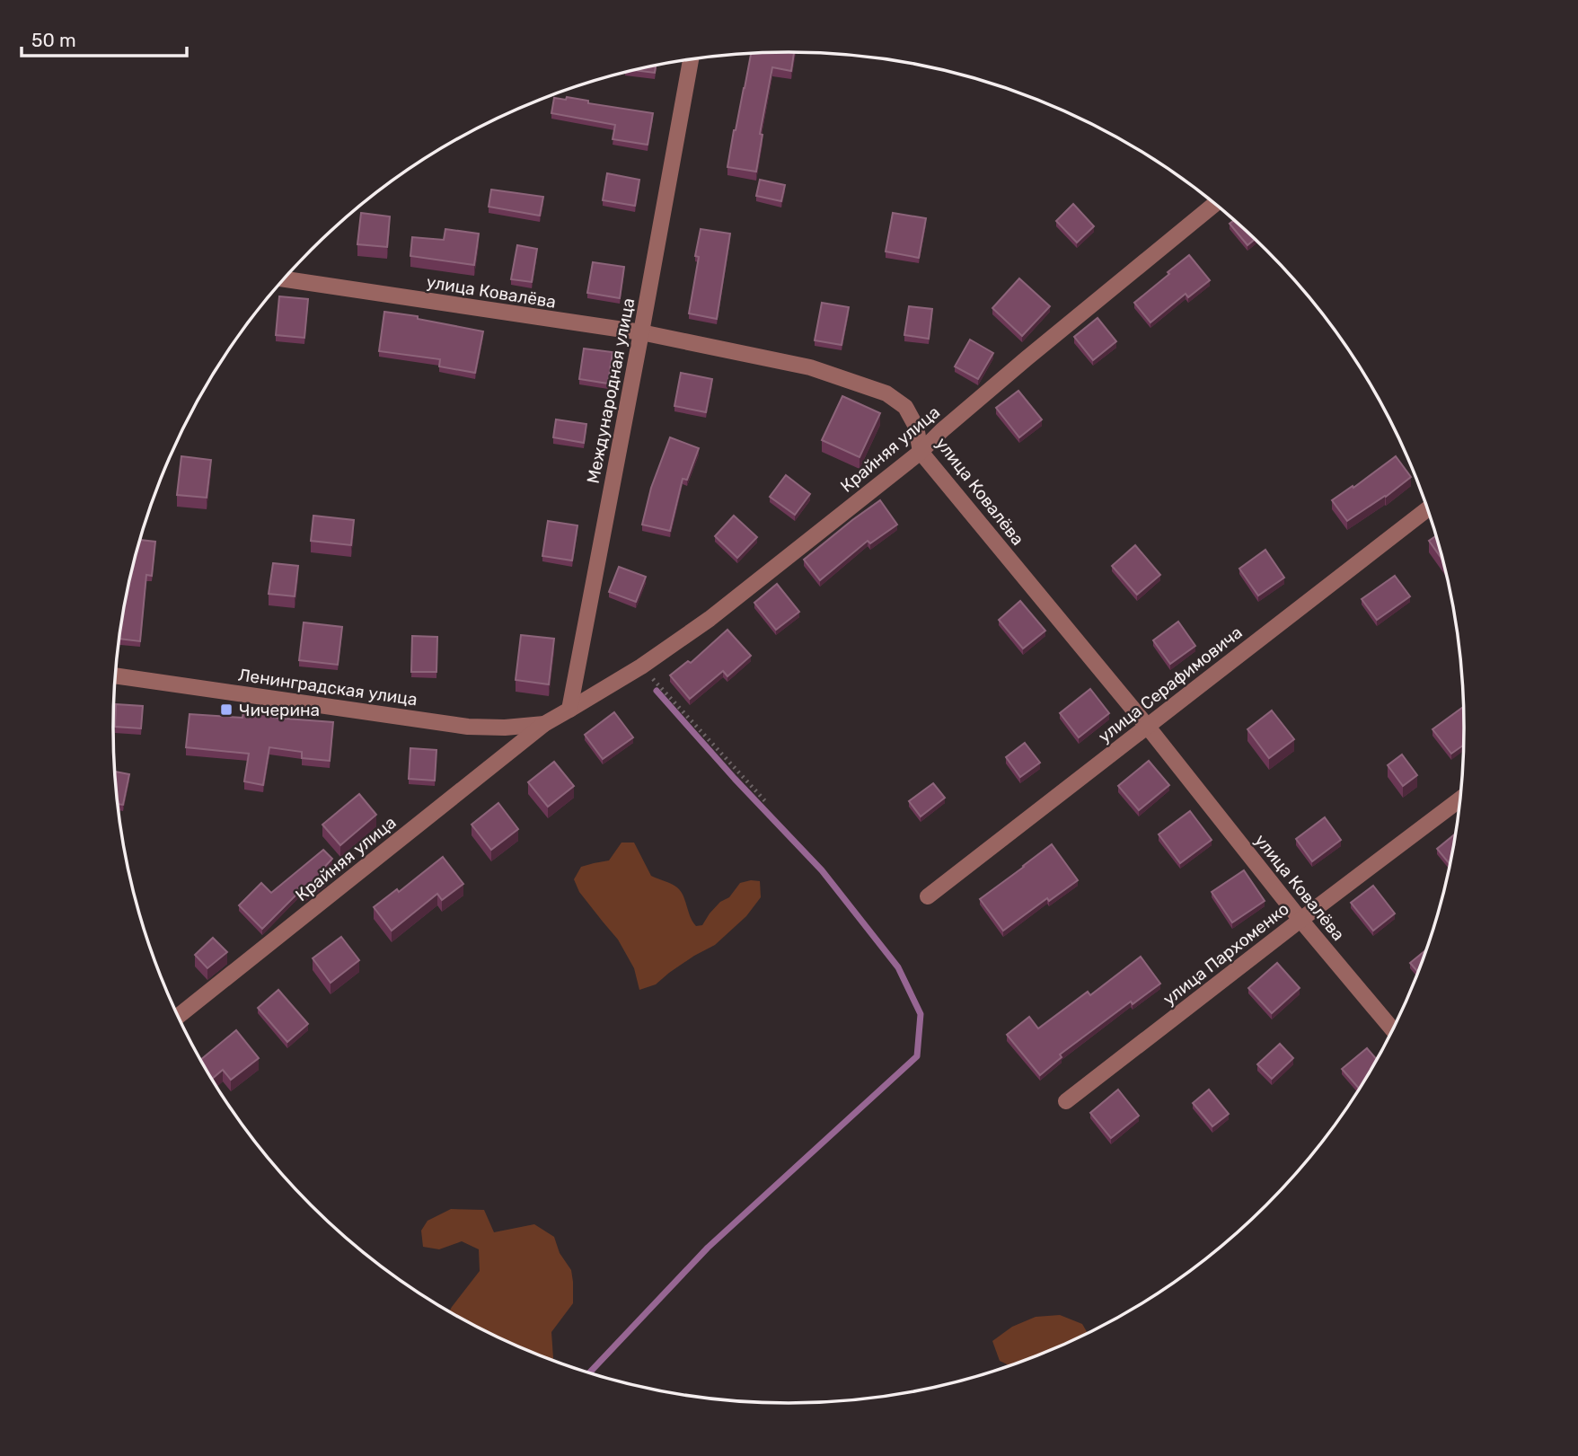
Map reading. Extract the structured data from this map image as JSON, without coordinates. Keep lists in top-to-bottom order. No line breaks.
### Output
{"streets":{"street":["улица Ковалёва","Международная улица","Крайняя улица","улица Серафимовича","Ленинградская улица","улица Пархоменко"]},"crossings":[["улица Ковалёва","Международная улица"],["улица Ковалёва","Крайняя улица"],["улица Ковалёва","улица Серафимовича"],["улица Ковалёва","улица Пархоменко"],["Международная улица","Крайняя улица"],["Крайняя улица","Ленинградская улица"]],"places":{"transit":["Чичерина"]},"scale_bar":"50 m"}
